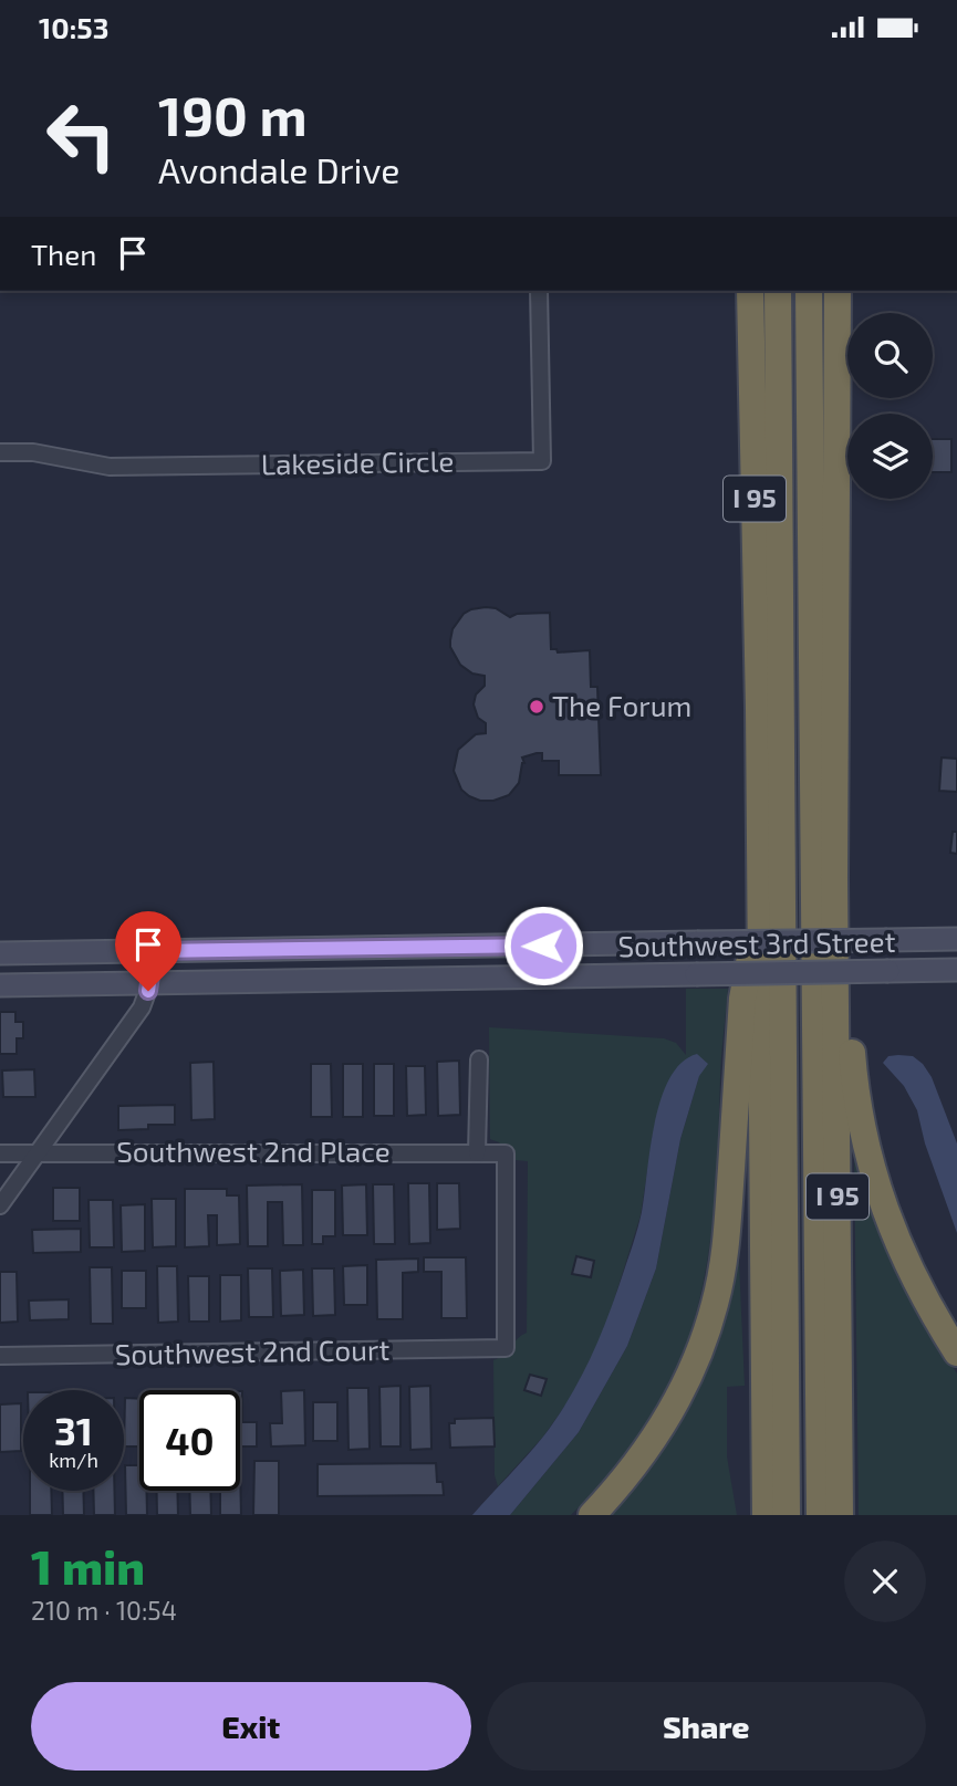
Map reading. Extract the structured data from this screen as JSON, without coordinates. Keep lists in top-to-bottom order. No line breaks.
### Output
{"streets":{"highway":["I 95"],"street":["Lakeside Circle","Southwest 3rd Street","Southwest 2nd Place","Southwest 2nd Court"]},"crossings":[["Southwest 2nd Place","Southwest 2nd Court"]],"places":["The Forum"],"page":{"status":"10:53","turn":["190 m","Avondale Drive"],"then":"Then","speed":"31 km/h","limit":"40","heading":["1 min","210 m · 10:54"],"buttons":["Exit","Share"]}}
